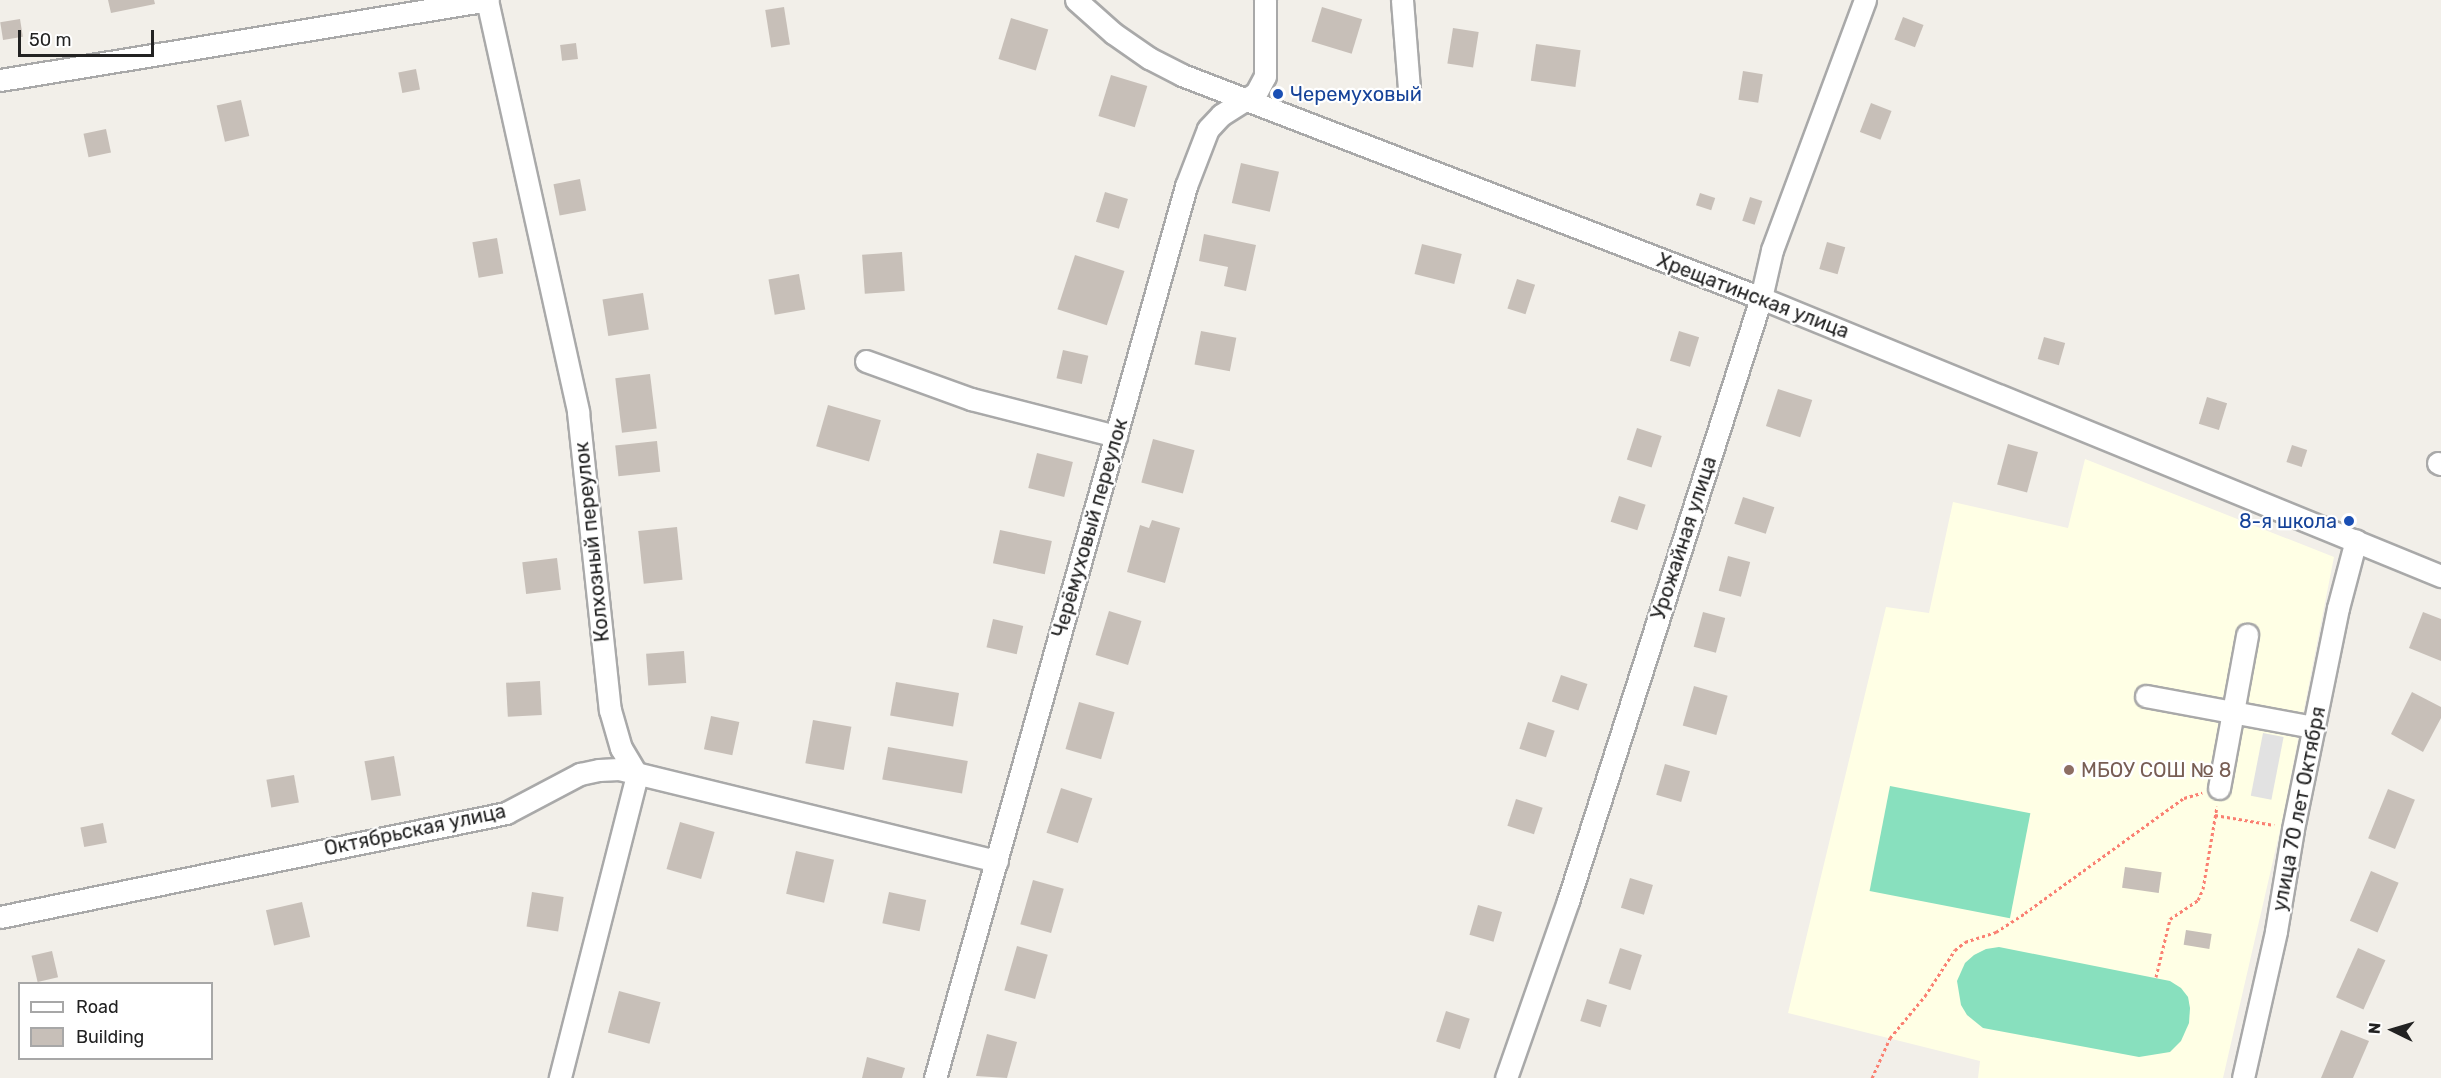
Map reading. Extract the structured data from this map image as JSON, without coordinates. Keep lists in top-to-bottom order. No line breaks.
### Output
{"streets":{"street":["Хрещатинская улица","Черёмуховый переулок","Урожайная улица","Колхозный переулок","улица 70 лет Октября","Октябрьская улица"]},"crossings":[["Хрещатинская улица","Черёмуховый переулок"],["Хрещатинская улица","Урожайная улица"],["Хрещатинская улица","улица 70 лет Октября"],["Черёмуховый переулок","Октябрьская улица"],["Колхозный переулок","Октябрьская улица"]],"places":["Черемуховый","8-я школа","МБОУ СОШ № 8"],"legend":["Road","Building"],"scale_bar":"50 m","north":"left"}
